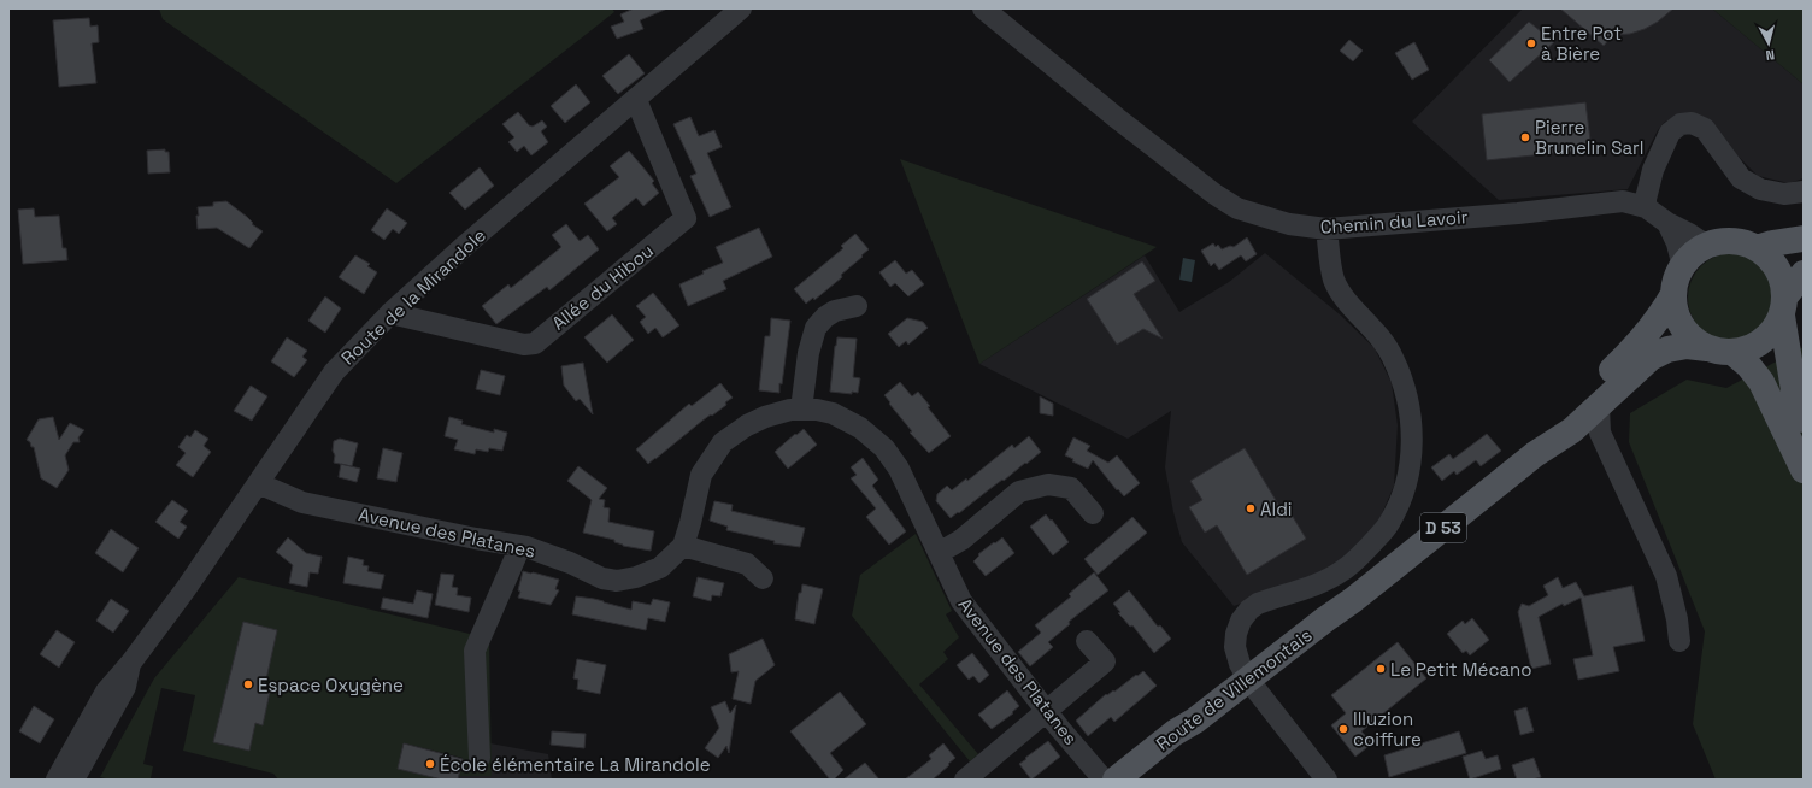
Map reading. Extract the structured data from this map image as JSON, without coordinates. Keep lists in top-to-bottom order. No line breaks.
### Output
{"streets":{"main road":["D 53","Route de Villemontais"],"street":["Chemin du Lavoir","Allée du Hibou","Route de la Mirandole","Avenue des Platanes"]},"crossings":[["Chemin du Lavoir","D 53"],["Allée du Hibou","Route de la Mirandole"],["Route de la Mirandole","Avenue des Platanes"],["D 53","Route de Villemontais"]],"places":["Entre Pot à Bière","Pierre Brunelin Sarl","Aldi","Le Petit Mécano","Espace Oxygène","Illuzion coiffure","École élémentaire La Mirandole"],"north":"bottom"}
